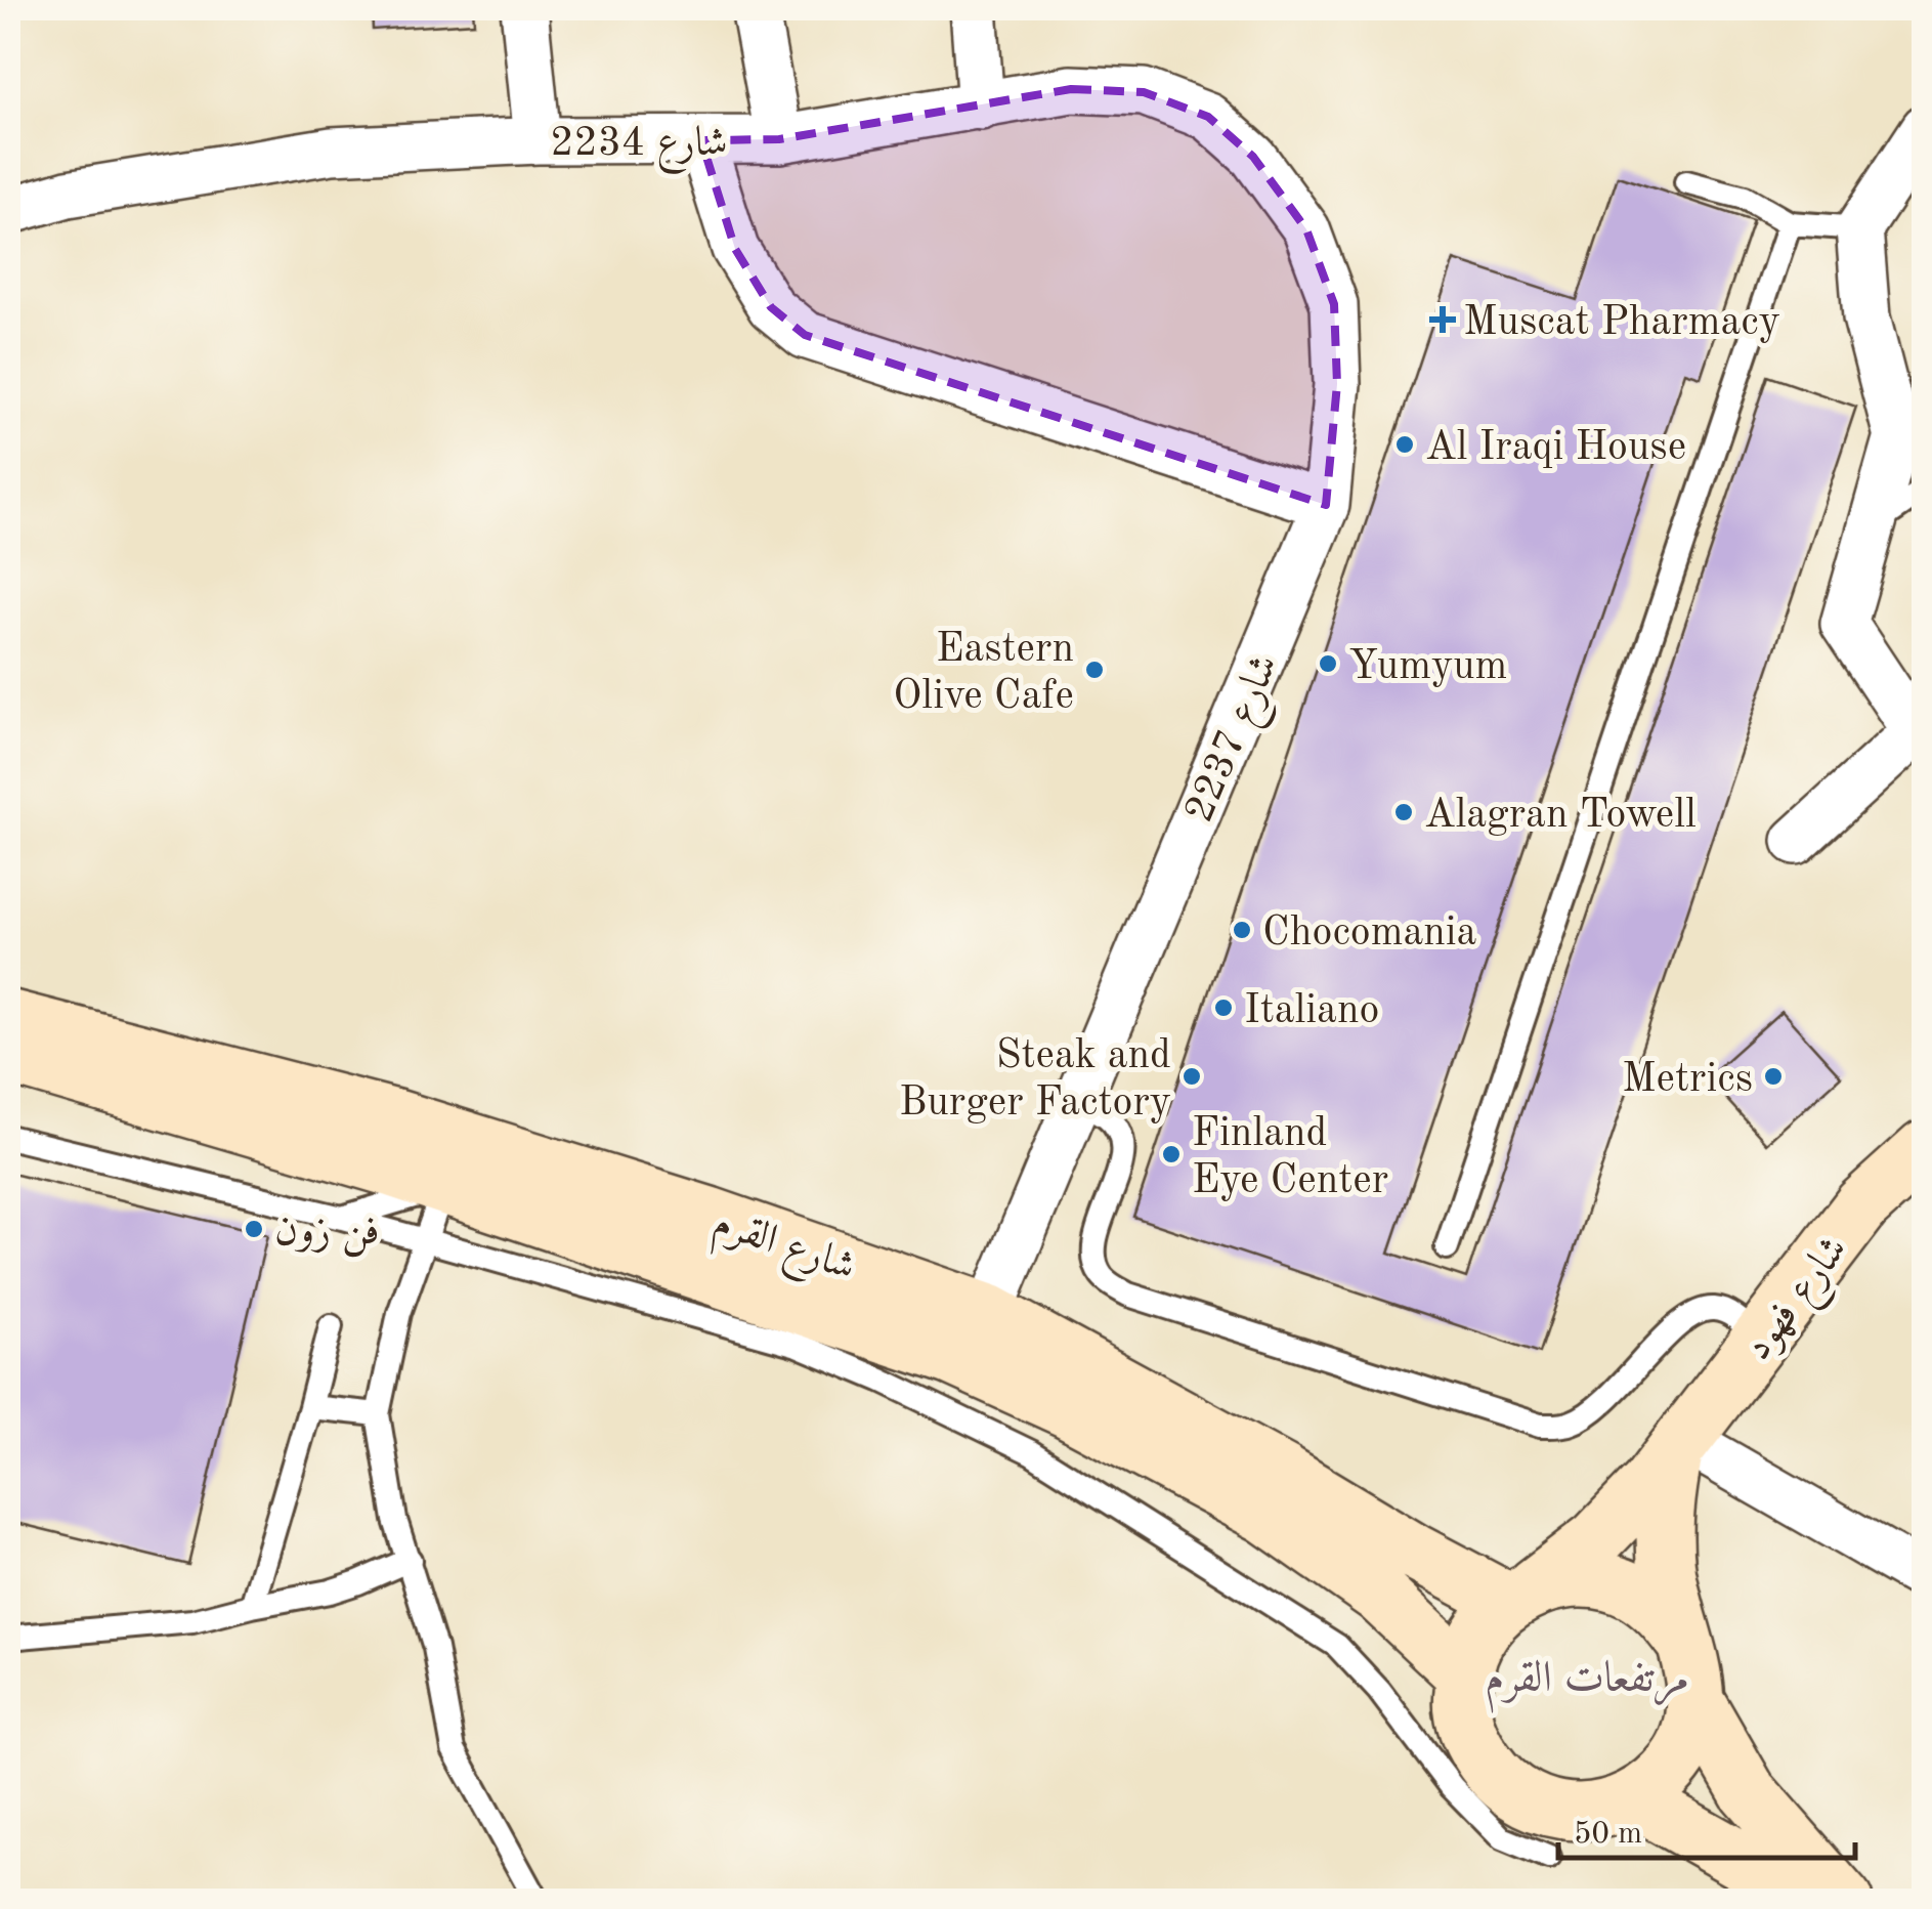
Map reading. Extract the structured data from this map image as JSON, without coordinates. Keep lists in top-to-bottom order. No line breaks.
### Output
{"streets":{"main road":["شارع القرم","شارع فهود"],"street":["2234 شارع","2237 شارع"]},"crossings":[["2234 شارع","2237 شارع"],["2237 شارع","شارع القرم"],["شارع القرم","شارع فهود"]],"districts":["مرتفعات القرم"],"places":{"health":["Muscat Pharmacy"],"other":["Al Iraqi House","Yumyum","Eastern Olive Cafe","Alagran Towell","Chocomania","Italiano","Steak and Burger Factory","Metrics","Finland Eye Center","فن زون"]},"scale_bar":"50 m"}
